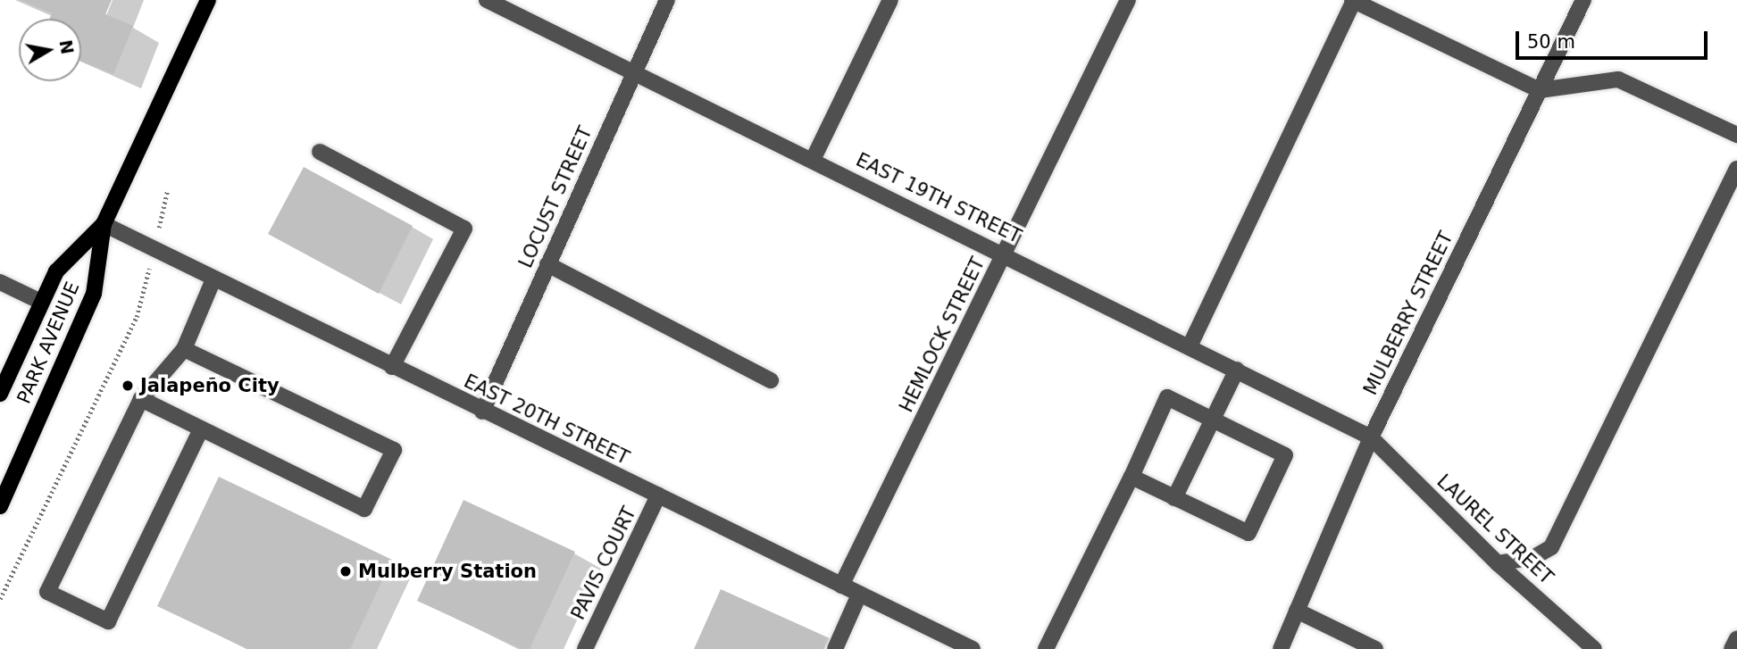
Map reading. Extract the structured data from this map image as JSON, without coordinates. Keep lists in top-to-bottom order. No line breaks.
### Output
{"streets":{"main road":["PARK AVENUE"],"street":["LOCUST STREET","EAST 19TH STREET","MULBERRY STREET","HEMLOCK STREET","EAST 20TH STREET","LAUREL STREET","PAVIS COURT"]},"crossings":[["LOCUST STREET","EAST 19TH STREET"],["LOCUST STREET","EAST 20TH STREET"],["EAST 19TH STREET","MULBERRY STREET"],["EAST 19TH STREET","HEMLOCK STREET"],["EAST 19TH STREET","LAUREL STREET"],["MULBERRY STREET","LAUREL STREET"],["HEMLOCK STREET","EAST 20TH STREET"],["PARK AVENUE","EAST 20TH STREET"],["EAST 20TH STREET","PAVIS COURT"]],"places":["Jalapeño City","Mulberry Station"],"scale_bar":"50 m","north":"right"}
